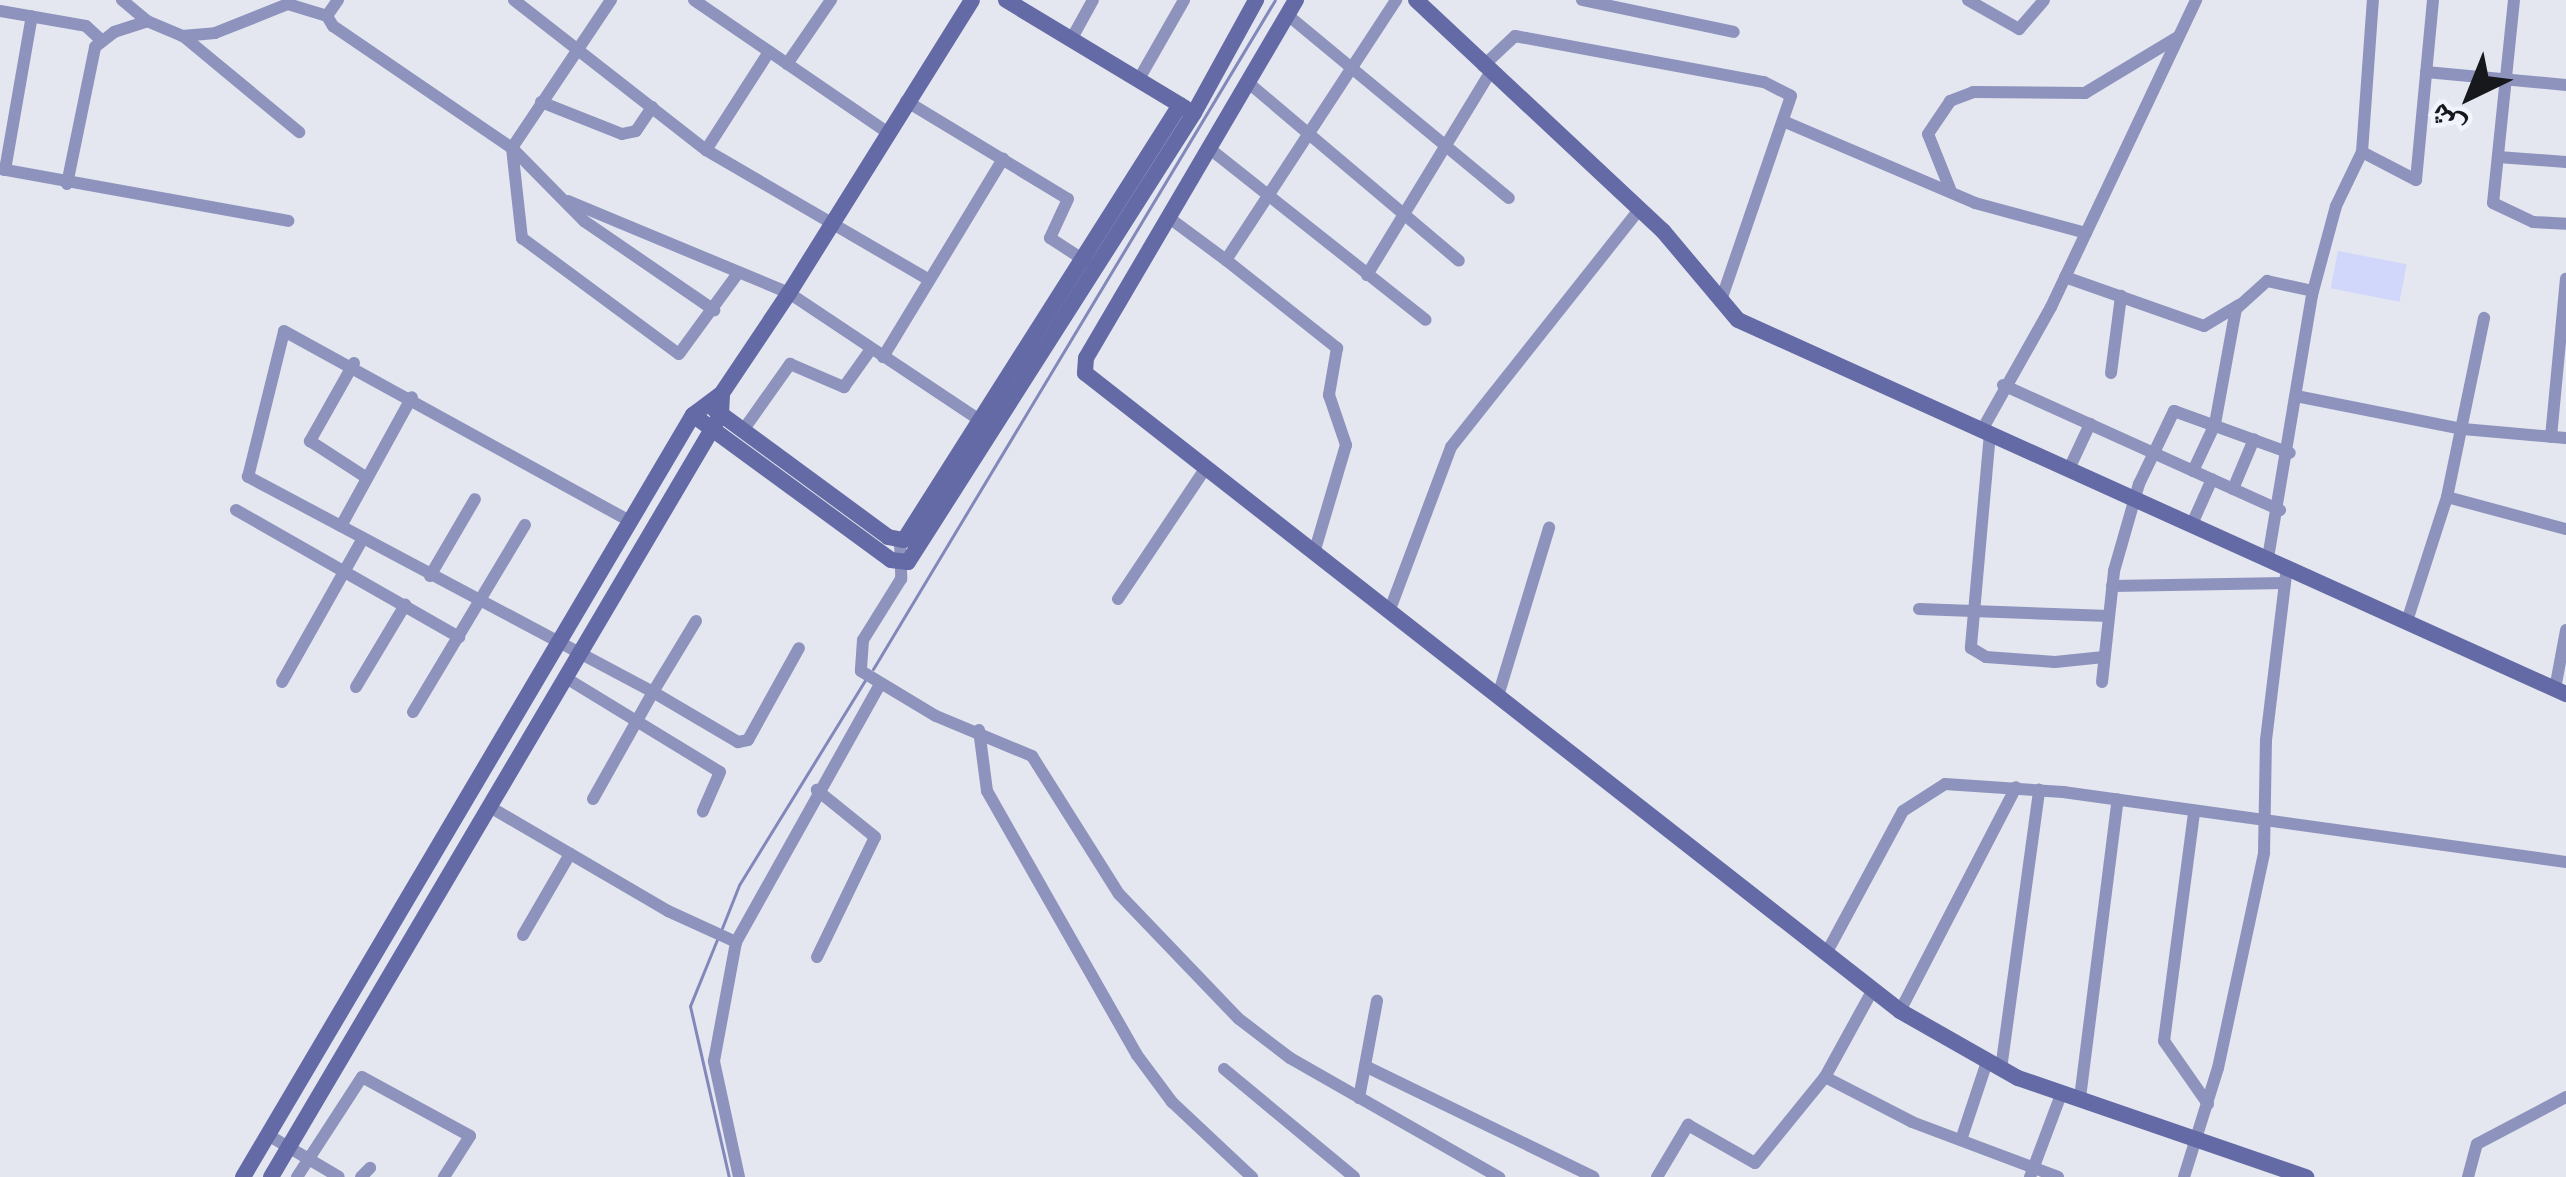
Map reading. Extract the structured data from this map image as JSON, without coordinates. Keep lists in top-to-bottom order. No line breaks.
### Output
{"north":"bottom left"}
